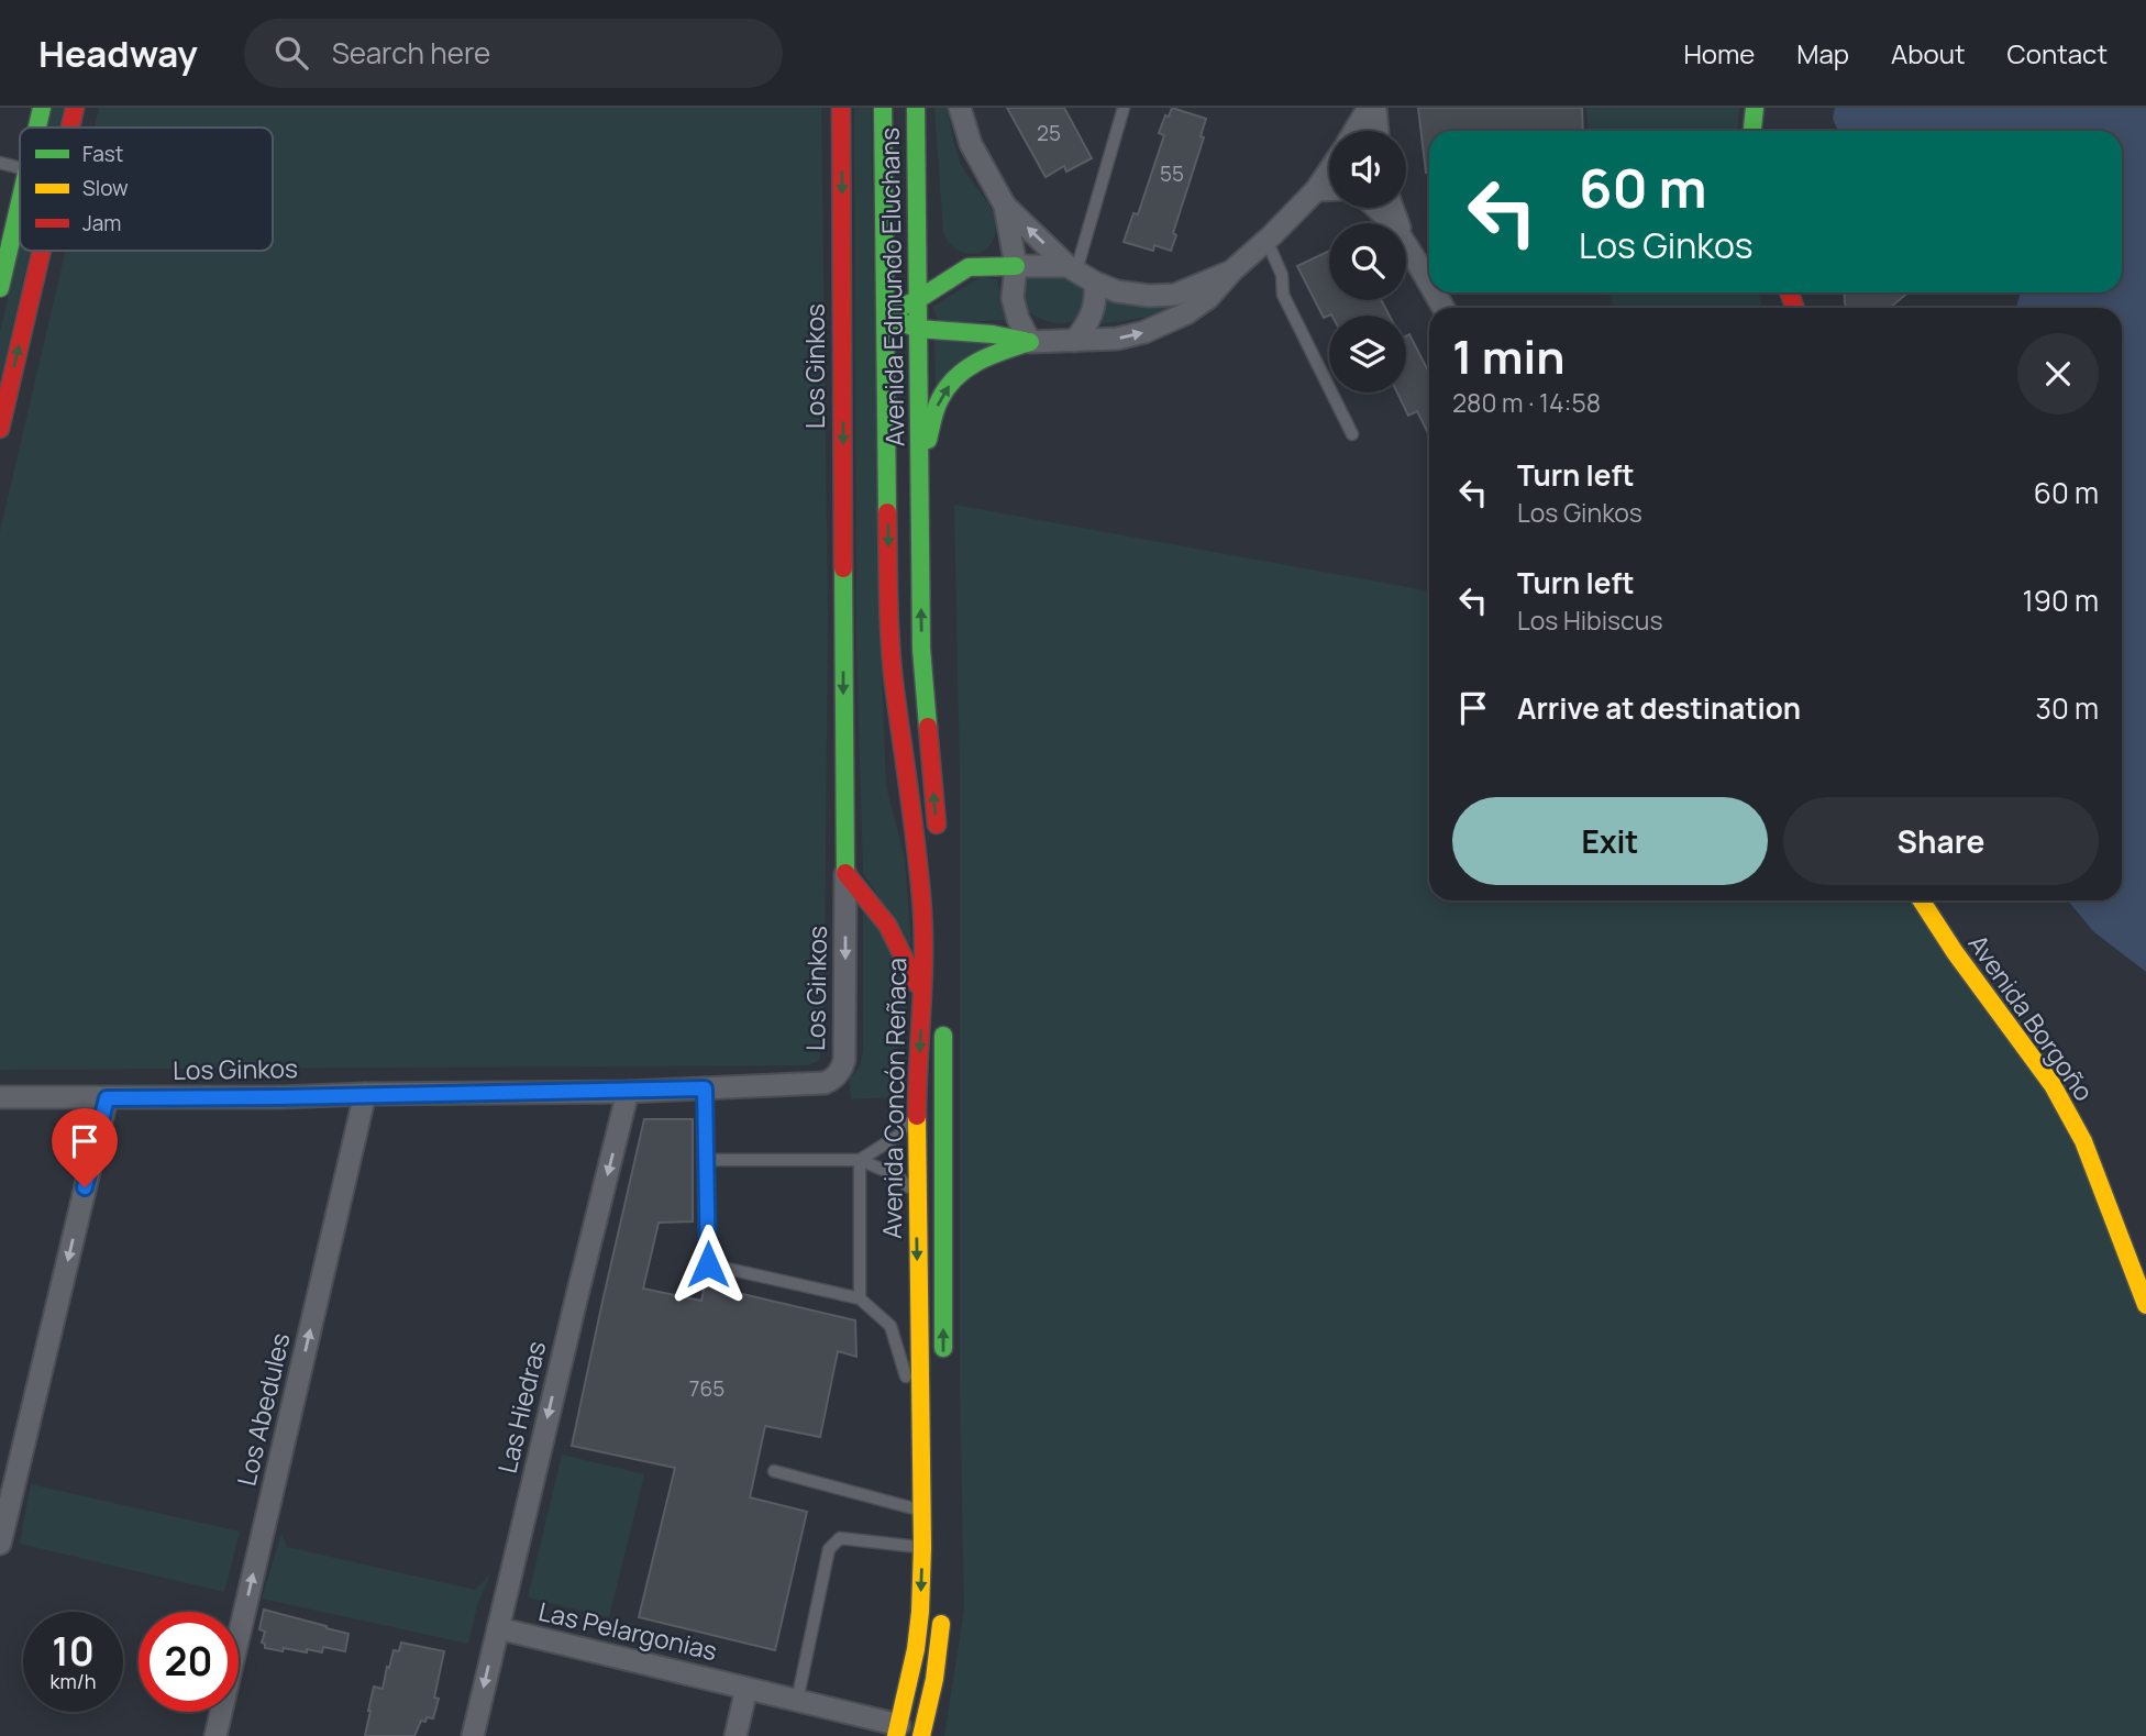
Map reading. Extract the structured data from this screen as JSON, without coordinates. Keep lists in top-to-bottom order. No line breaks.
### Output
{"streets":{"main road":["Avenida Edmundo Eluchans","Los Ginkos","Avenida Borgoño","Avenida Concón Reñaca"],"street":["Las Hiedras","Los Abedules","Las Pelargonias"]},"crossings":[["Avenida Edmundo Eluchans","Avenida Concón Reñaca"],["Los Ginkos","Las Hiedras"],["Los Ginkos","Los Abedules"],["Avenida Concón Reñaca","Las Pelargonias"],["Las Hiedras","Las Pelargonias"]],"one_way":["Las Hiedras","Los Abedules"],"house_numbers":["25","55","765"],"legend":["Fast","Slow","Jam"],"page":{"header":"Headway","search":"Search here","nav":["Home","Map","About","Contact"],"turn":["60 m","Los Ginkos"],"heading":["1 min","280 m · 14:58"],"list":[{"name":"Turn left","note":"Los Ginkos","value":"60 m"},{"name":"Turn left","note":"Los Hibiscus","value":"190 m"},{"name":"Arrive at destination","value":"30 m"}],"buttons":["Exit","Share"],"speed":"10 km/h","limit":"20"}}
